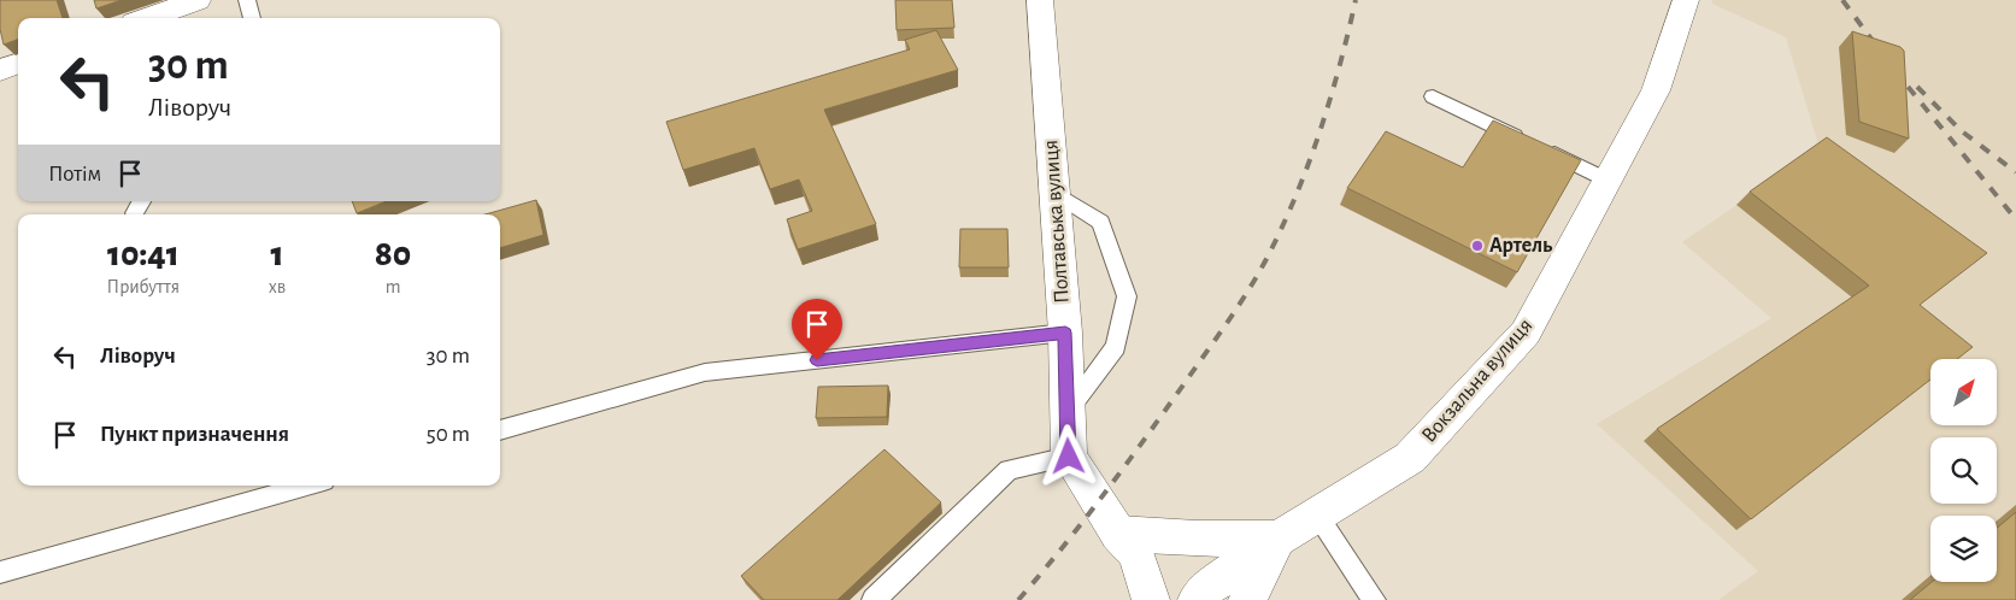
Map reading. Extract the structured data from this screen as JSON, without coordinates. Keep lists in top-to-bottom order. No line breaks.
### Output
{"streets":{"main road":["Полтавська вулиця","Вокзальна вулиця"]},"places":["Артель"],"north":"top right","page":{"turn":["30 m","Ліворуч"],"then":"Потім","eta":["10:41","Прибуття","1","хв","80","m"],"list":[{"name":"Ліворуч","value":"30 m"},{"name":"Пункт призначення","value":"50 m"}]}}
